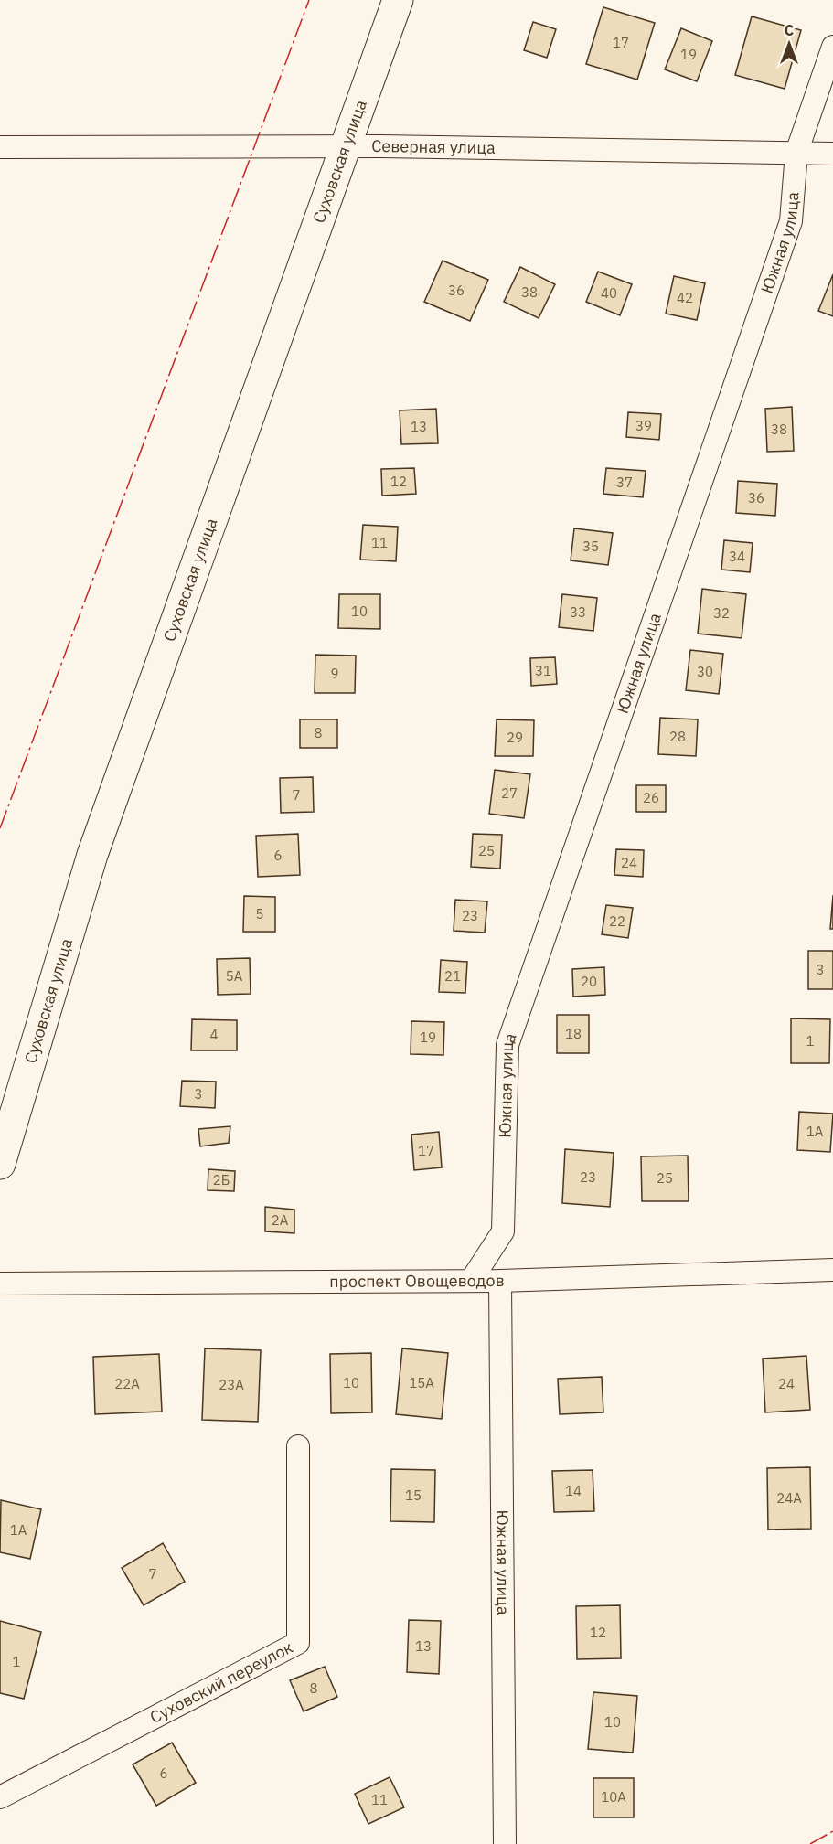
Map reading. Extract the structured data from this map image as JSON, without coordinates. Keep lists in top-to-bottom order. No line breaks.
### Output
{"streets":{"street":["Северная улица","Суховская улица","Южная улица","проспект Овощеводов","Суховский переулок"]},"crossings":[["Северная улица","Суховская улица"],["Северная улица","Южная улица"],["Южная улица","проспект Овощеводов"]],"house_numbers":["17","19","36","38","40","42","39","13","38","12","37","36","11","35","34","10","33","32","31","30","9","8","28","29","27","7","26","25","6","24","5","23","22","3","5А","21","20","18","4","19","1","3","1А","17","23","25","2Б","2А","10","15А","22А","24","23А","14","15","24А","1А","7","12","13","1","8","10","6","10А","11"],"north":"top"}
